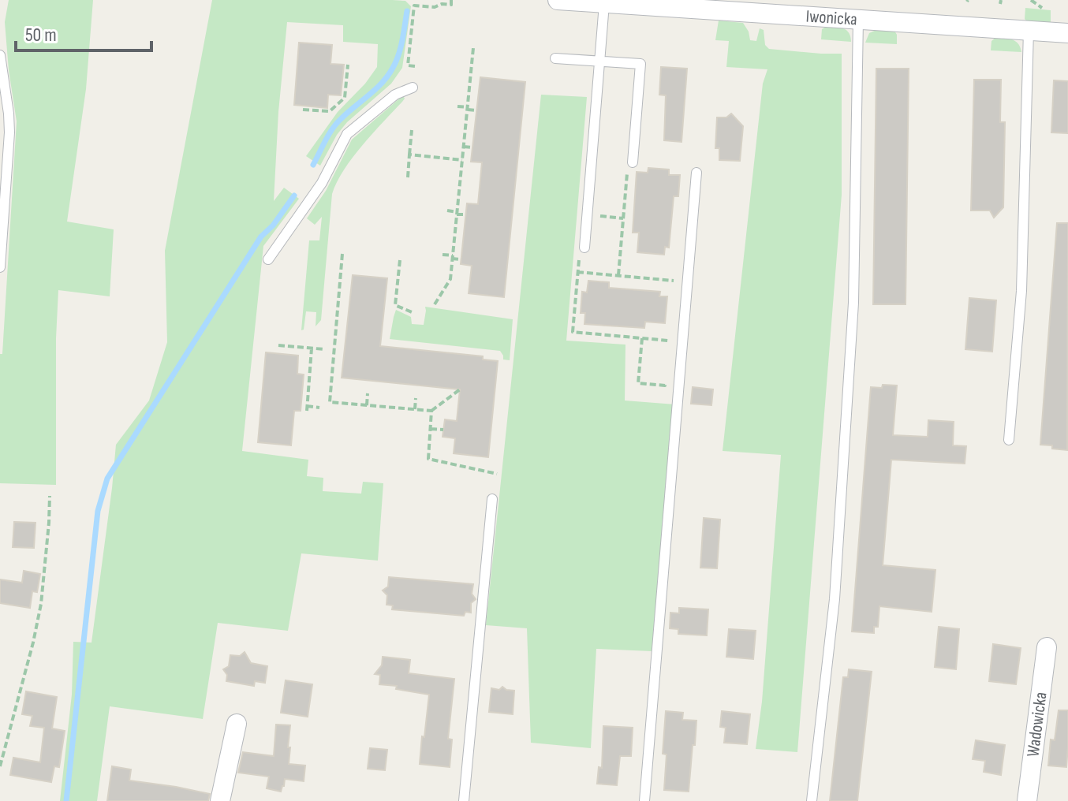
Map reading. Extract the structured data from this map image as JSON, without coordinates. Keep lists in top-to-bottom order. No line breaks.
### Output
{"streets":{"street":["Iwonicka","Wadowicka"]},"scale_bar":"50 m"}
